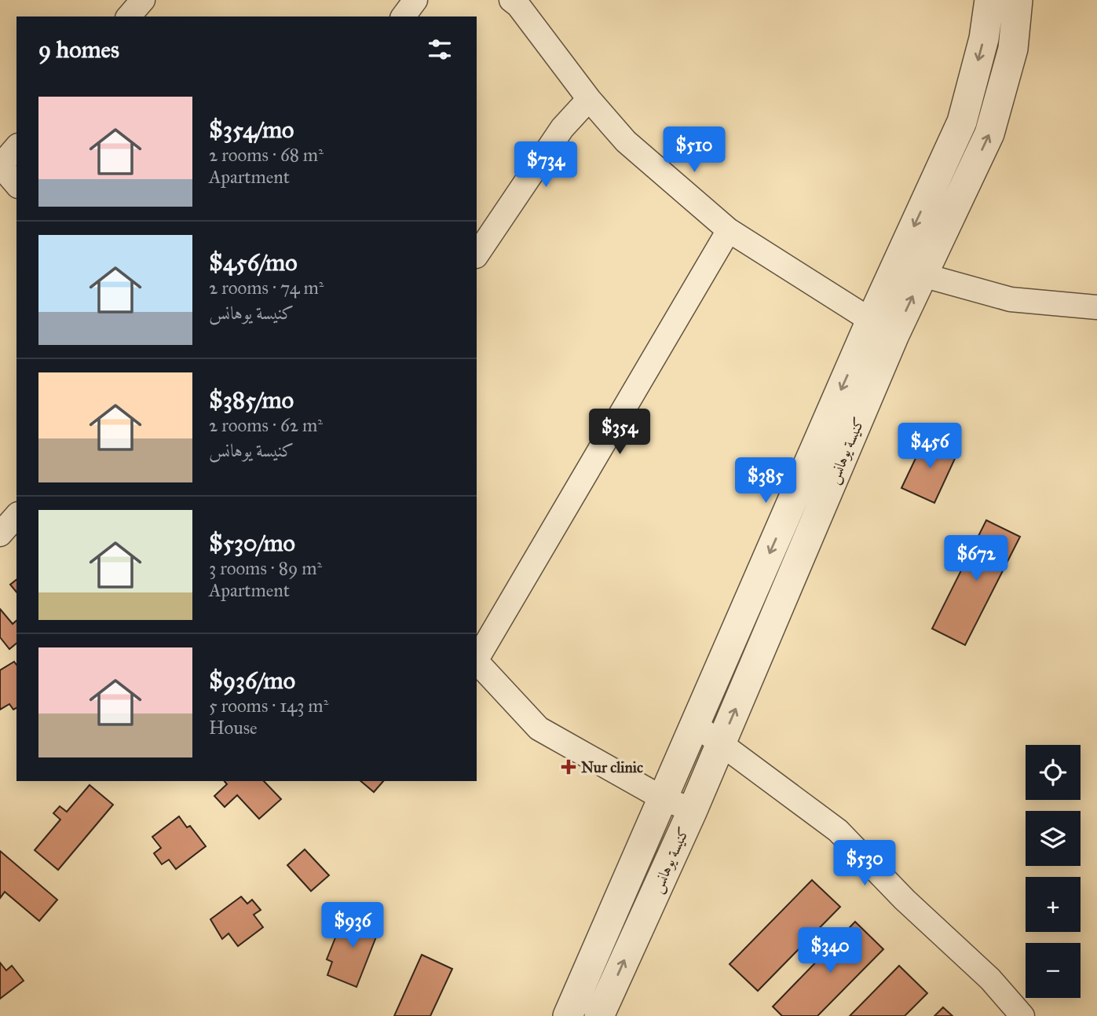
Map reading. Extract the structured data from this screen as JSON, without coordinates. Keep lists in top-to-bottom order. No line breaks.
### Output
{"streets":{"street":["كنيسة يوهانس"]},"places":{"health":["Nur clinic"]},"page":{"heading":"9 homes","list":[{"name":"$354/mo","note":"2 rooms · 68 m² · Apartment"},{"name":"$456/mo","note":"2 rooms · 74 m² · كنيسة يوهانس"},{"name":"$385/mo","note":"2 rooms · 62 m² · كنيسة يوهانس"},{"name":"$530/mo","note":"3 rooms · 89 m² · Apartment"},{"name":"$936/mo","note":"5 rooms · 143 m² · House"}],"price":["$510","$734","$354","$456","$385","$672","$530","$936","$340"],"map_buttons":["+","−"]}}
